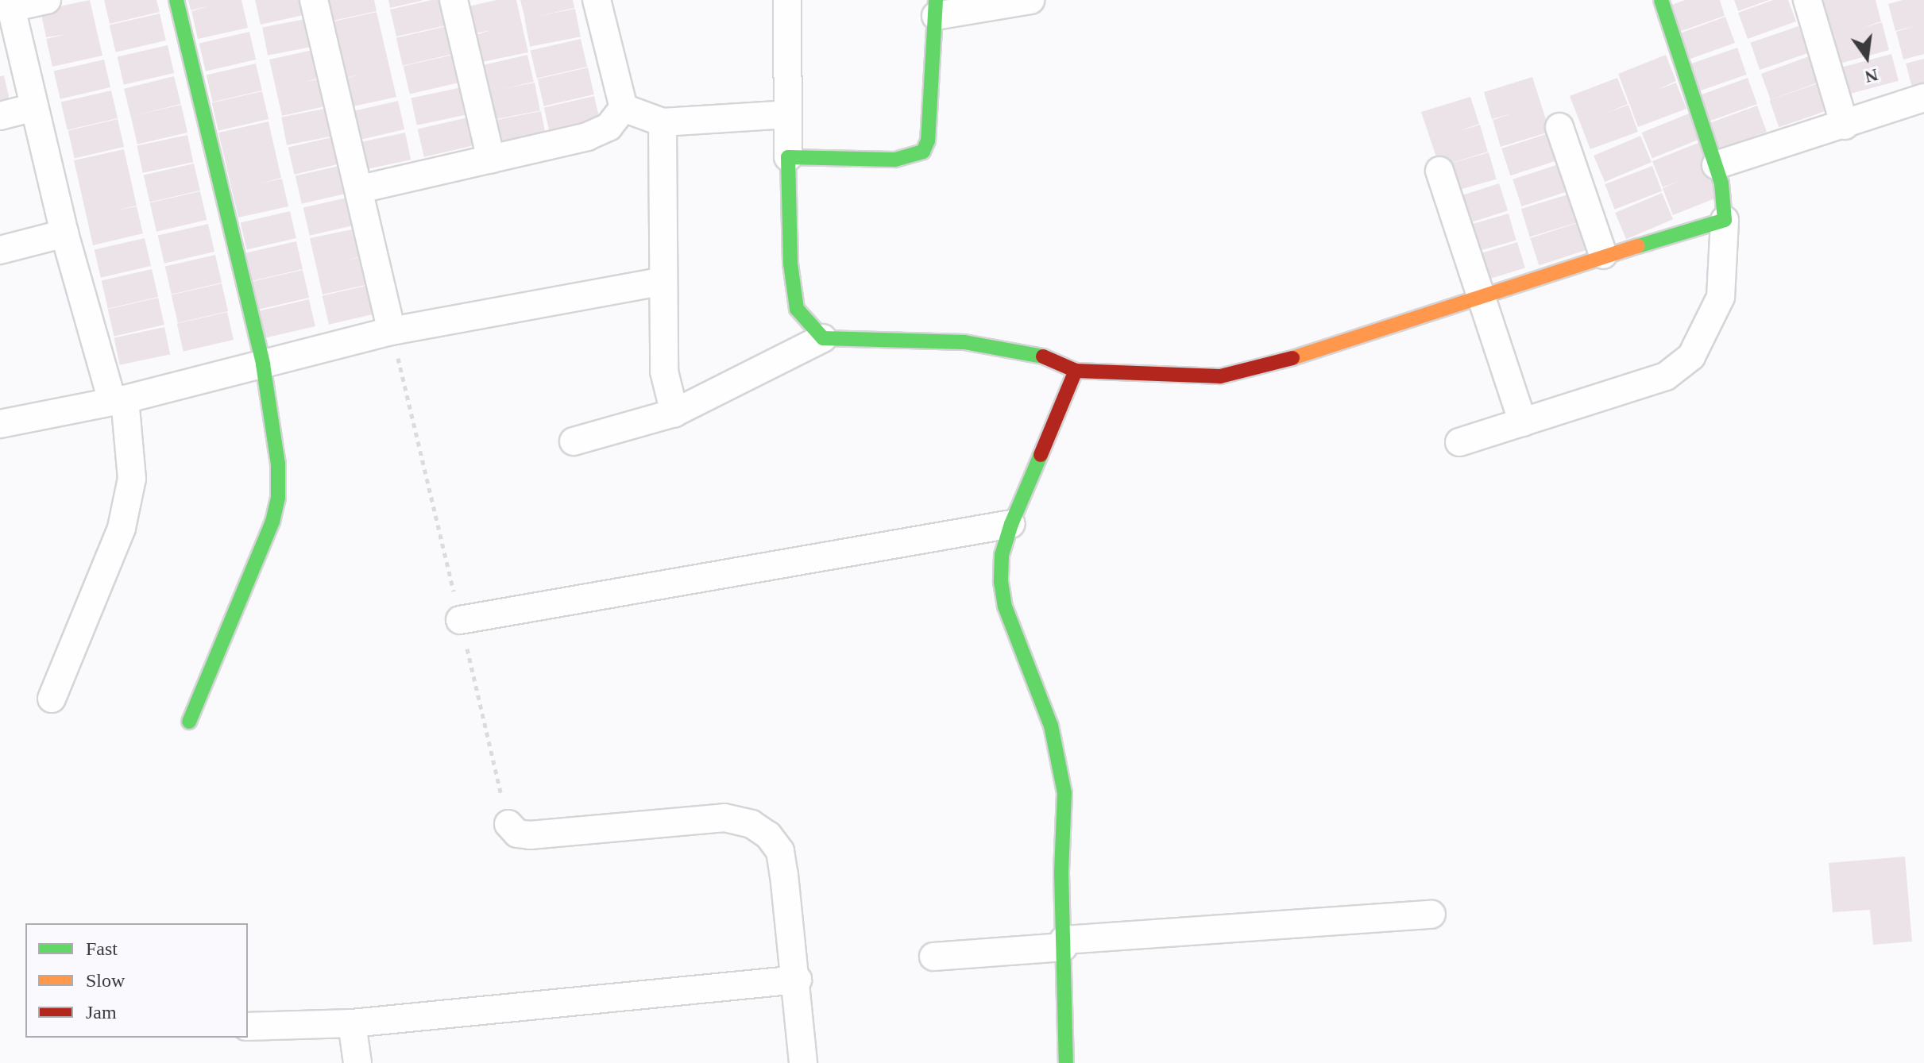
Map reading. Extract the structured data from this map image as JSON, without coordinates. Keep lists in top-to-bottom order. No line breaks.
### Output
{"legend":["Fast","Slow","Jam"],"north":"bottom"}
